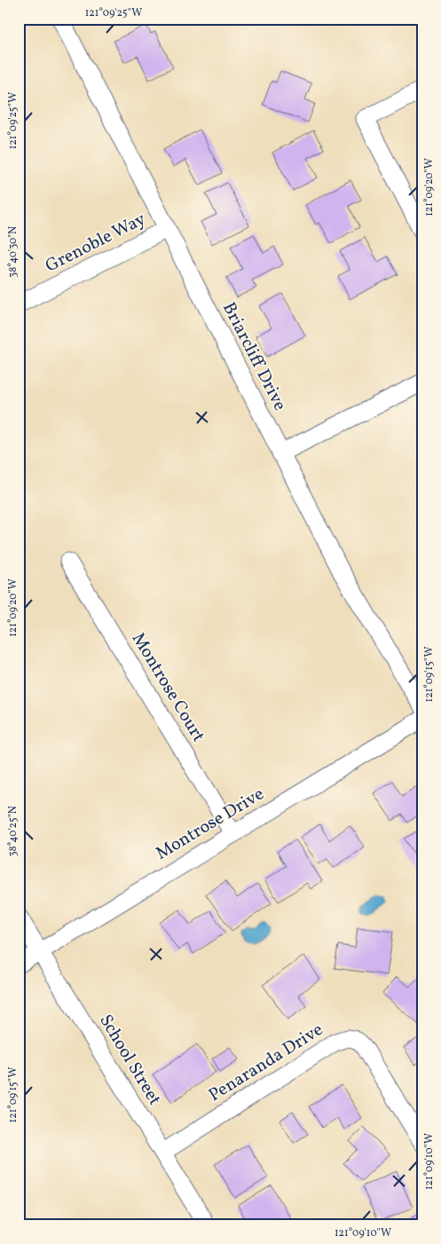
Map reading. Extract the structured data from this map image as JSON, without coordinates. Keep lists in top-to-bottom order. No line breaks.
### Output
{"streets":{"street":["Grenoble Way","Briarcliff Drive","Montrose Court","Montrose Drive","School Street","Penaranda Drive"]},"crossings":[["Grenoble Way","Briarcliff Drive"],["Montrose Court","Montrose Drive"],["Montrose Drive","School Street"],["School Street","Penaranda Drive"]],"coordinates":["121°09'25\"W","121°09'20\"W","38°40'30\"N","121°09'15\"W","38°40'25\"N","121°09'10\"W"]}
